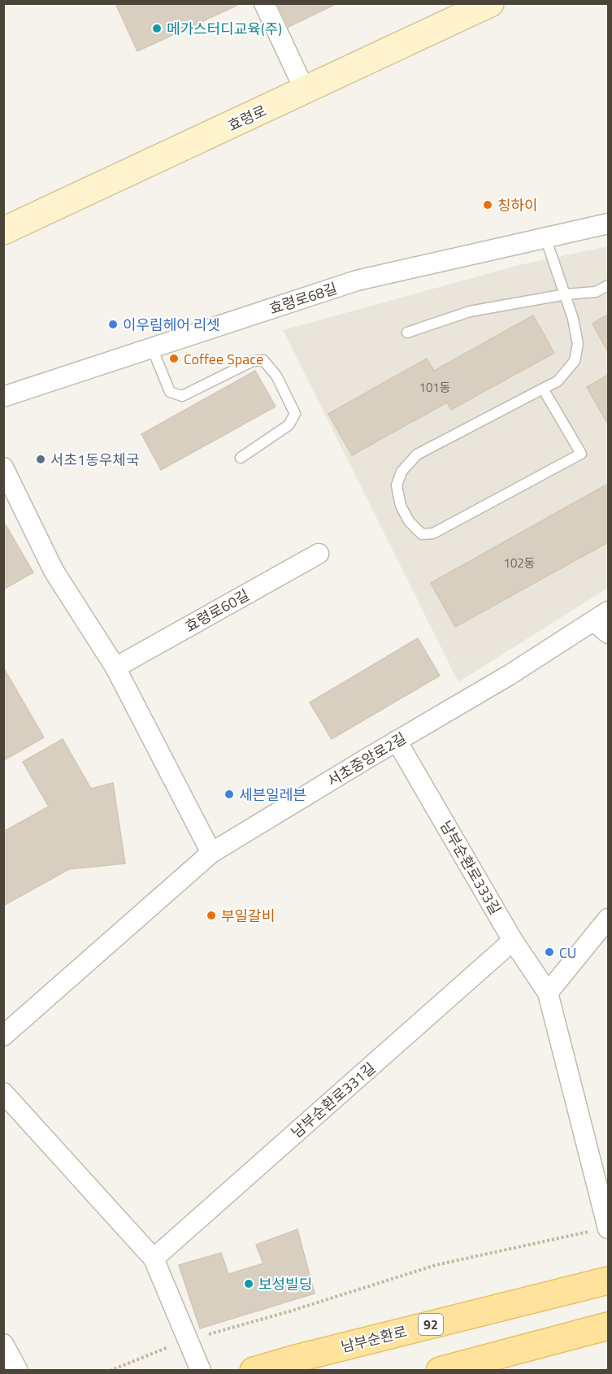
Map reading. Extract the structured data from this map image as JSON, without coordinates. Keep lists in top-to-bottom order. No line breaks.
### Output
{"streets":{"main road":["효령로","92","남부순환로"],"street":["효령로68길","효령로60길","서초중앙로2길","남부순환로333길","남부순환로331길"]},"crossings":[["서초중앙로2길","남부순환로333길"],["남부순환로333길","남부순환로331길"]],"places":["메가스터디교육(주)","칭하이","이우림헤어 리셋","Coffee Space","서초1동우체국","세븐일레븐","부일갈비","CU","보성빌딩"],"house_numbers":["101동","102동"]}
